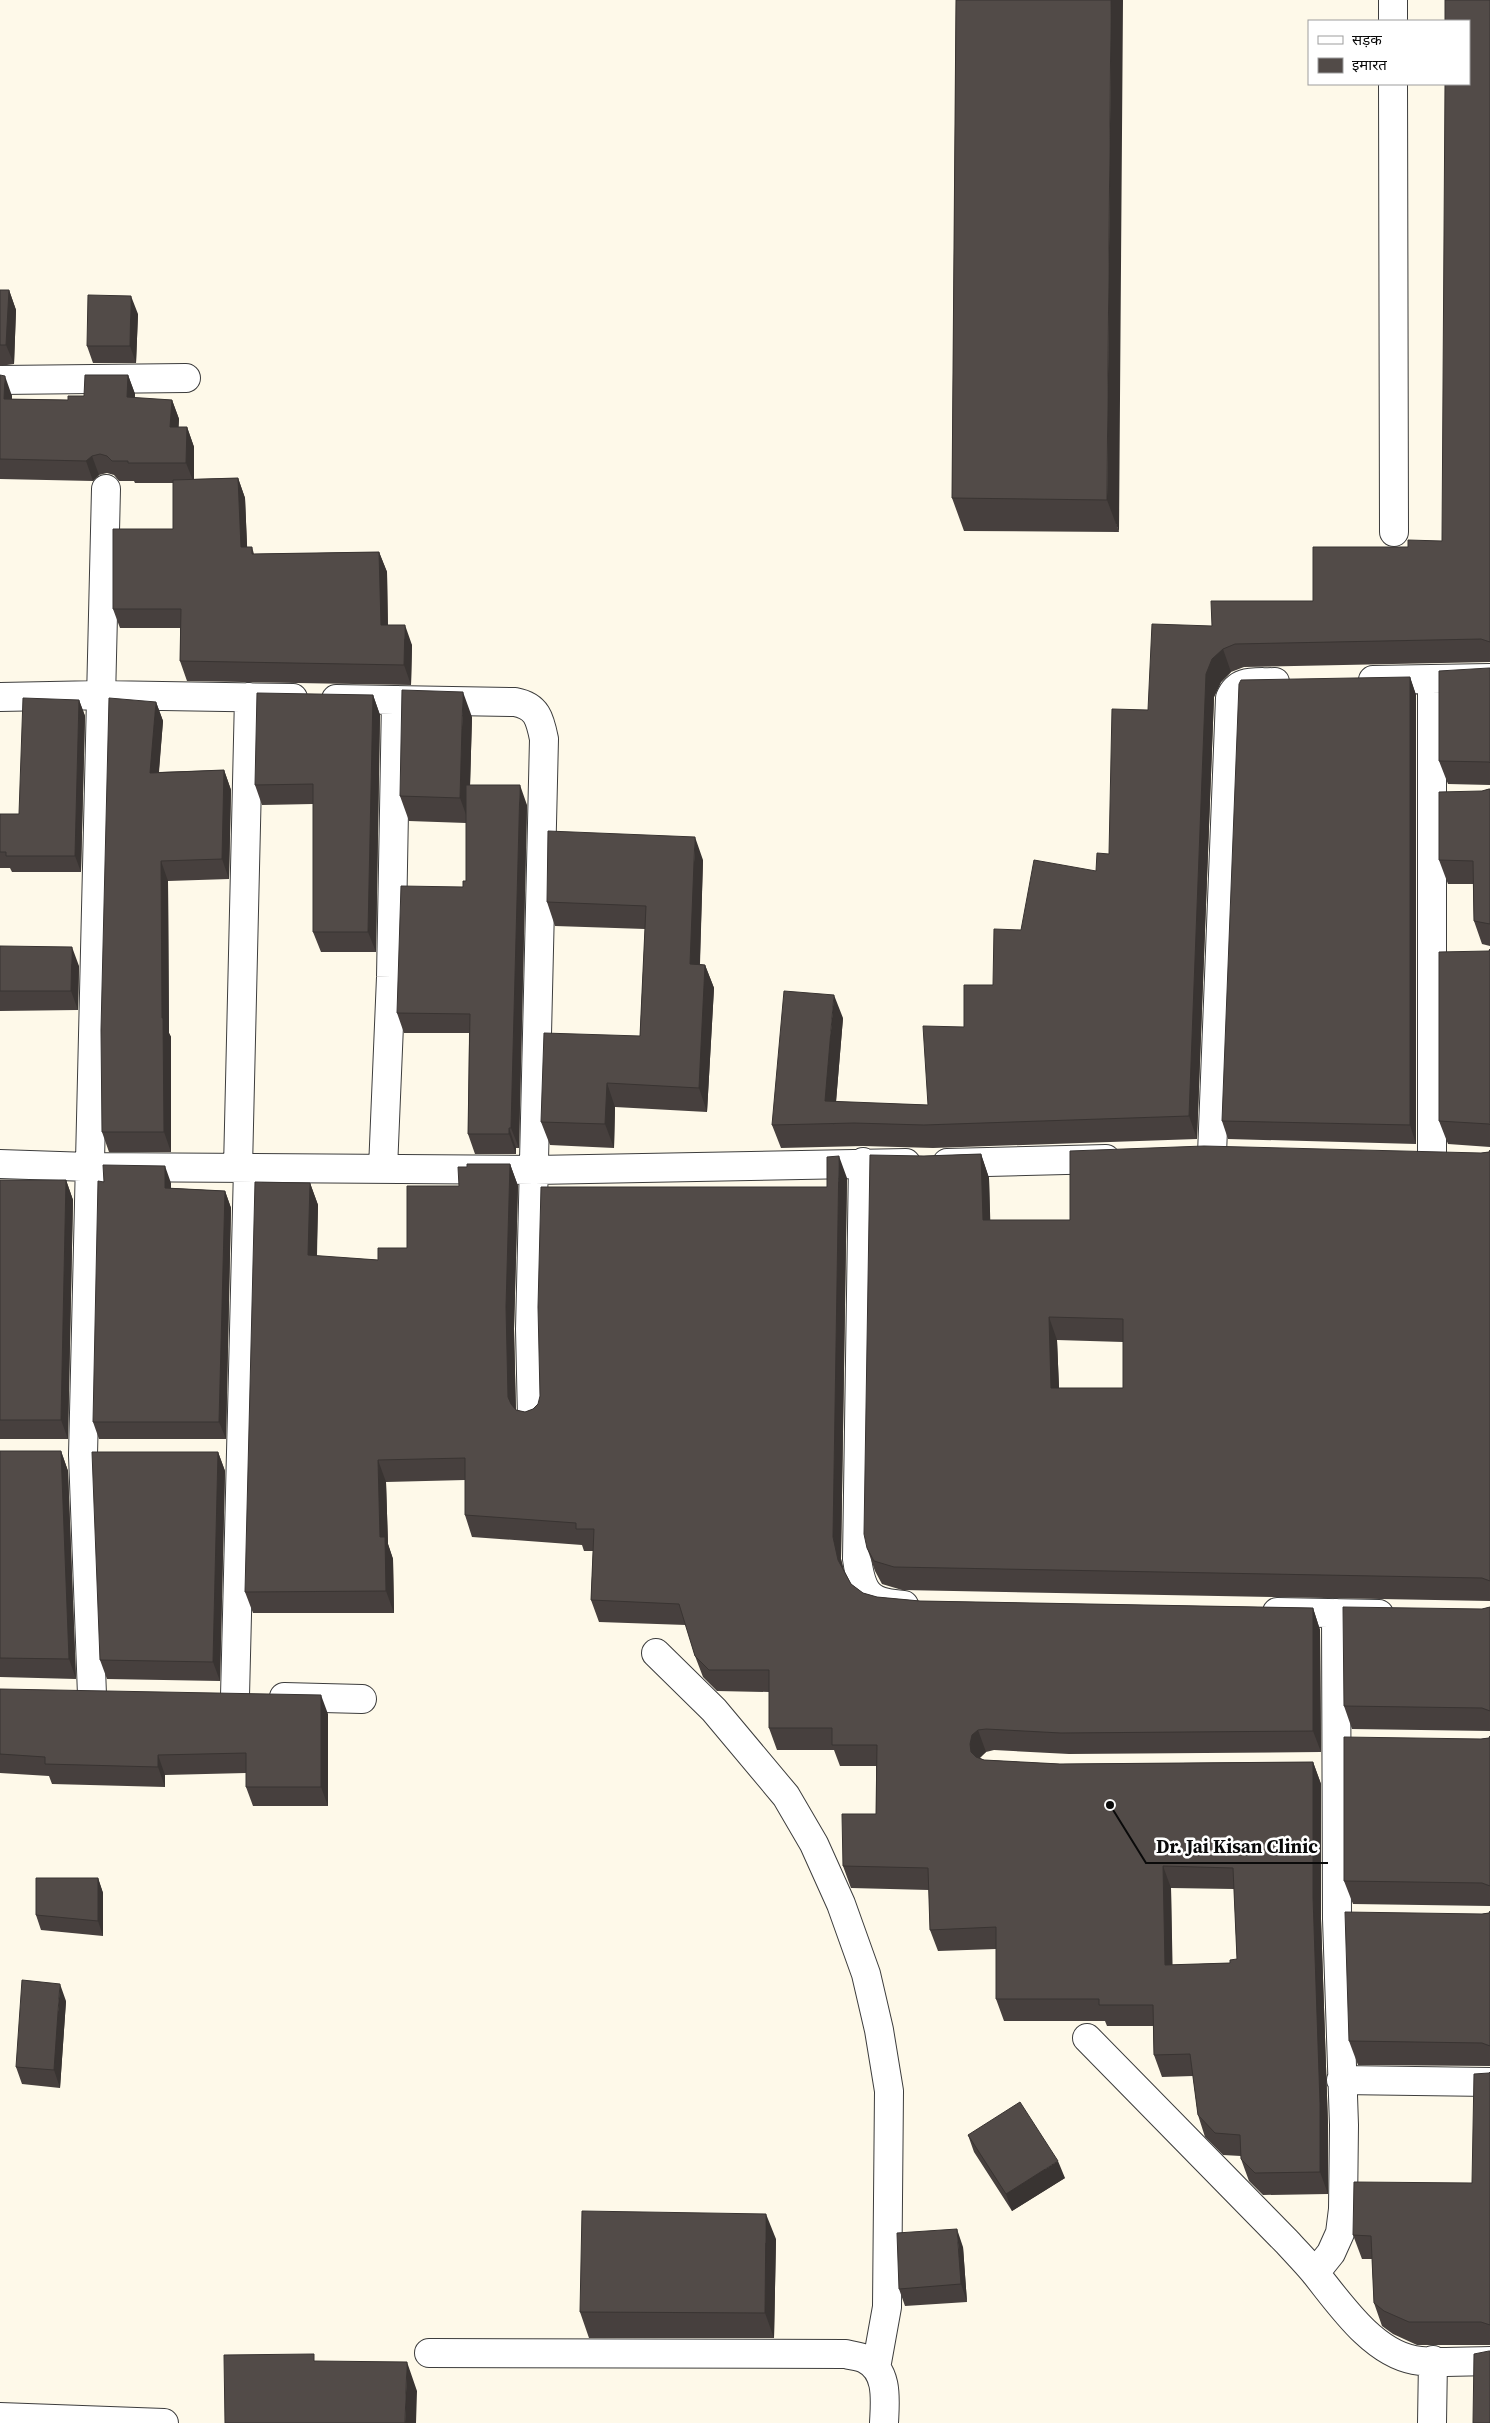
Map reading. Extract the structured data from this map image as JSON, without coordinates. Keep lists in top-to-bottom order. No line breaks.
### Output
{"places":["Dr. Jai Kisan Clinic"],"legend":["सड़क","इमारत"]}
